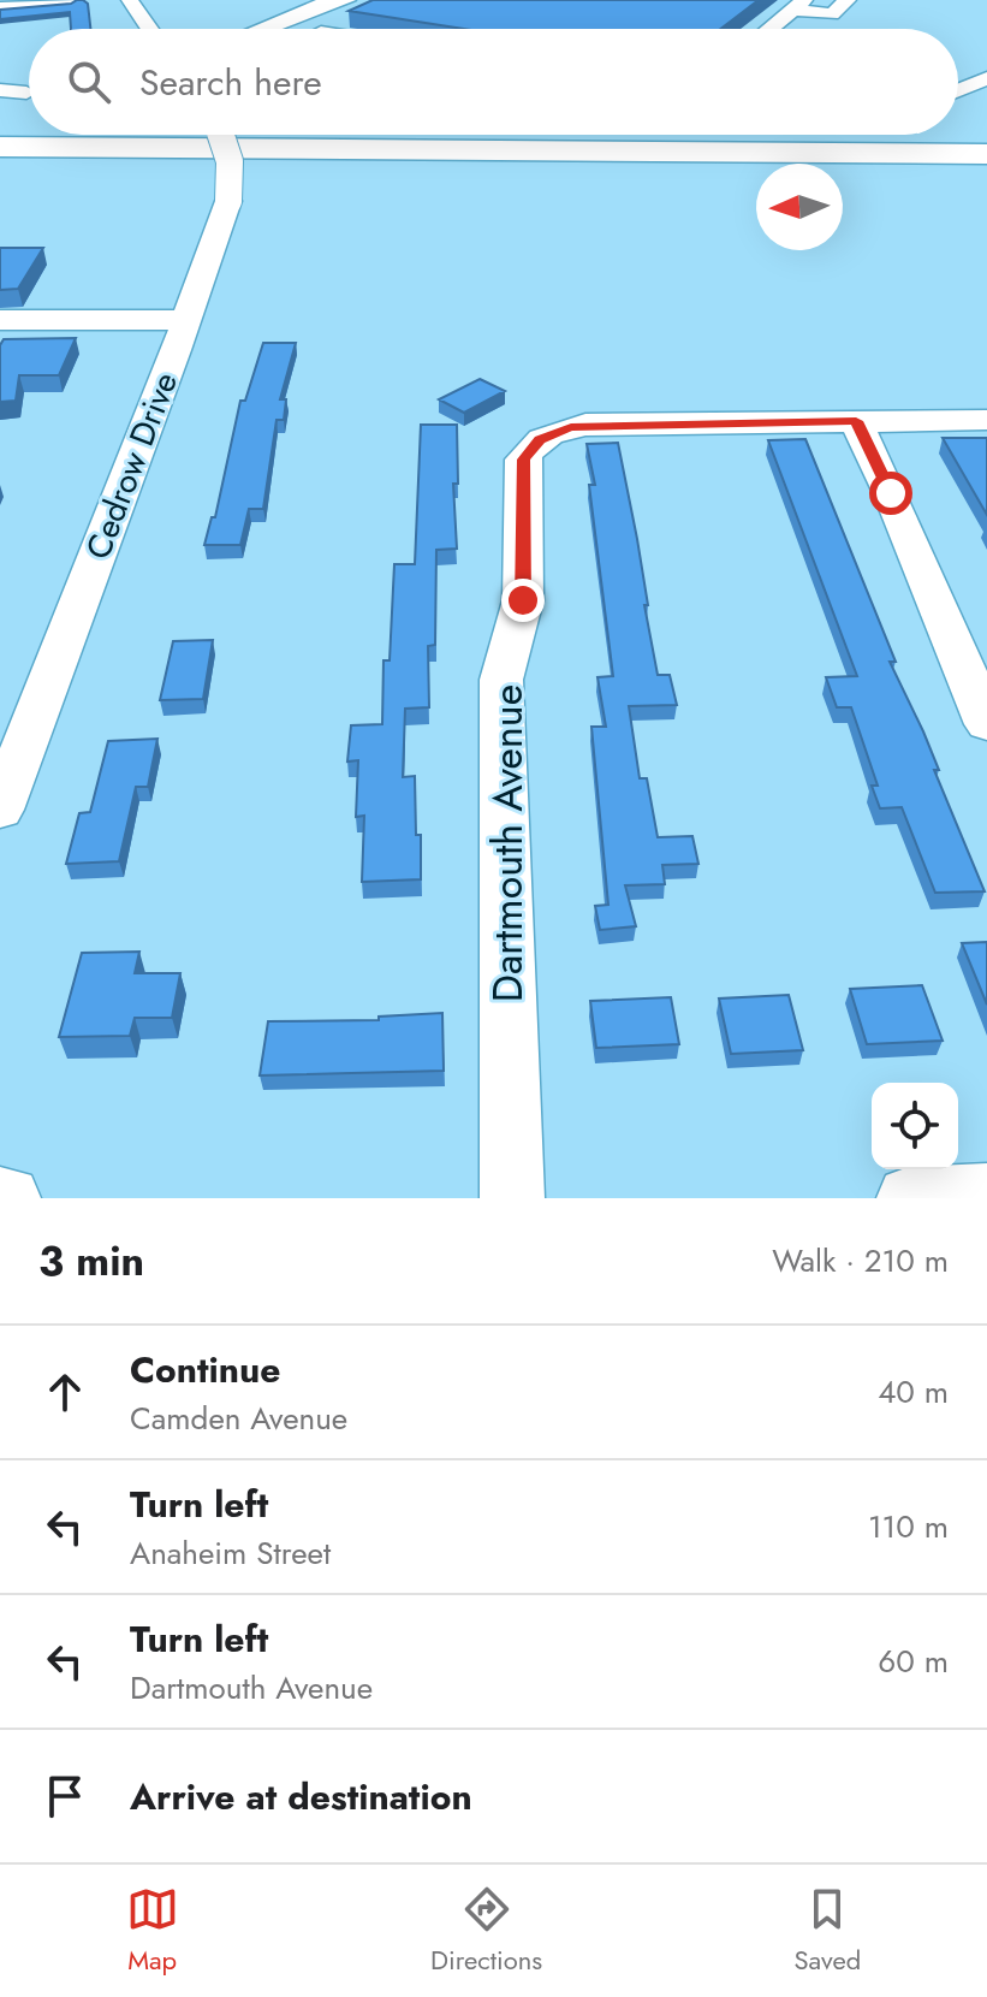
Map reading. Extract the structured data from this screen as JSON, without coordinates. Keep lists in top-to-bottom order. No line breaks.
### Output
{"streets":{"street":["Cedrow Drive","Dartmouth Avenue"]},"north":"left","page":{"search":"Search here","heading":["3 min","Walk · 210 m"],"list":[["Continue","Camden Avenue","40 m"],["Turn left","Anaheim Street","110 m"],["Turn left","Dartmouth Avenue","60 m"],"Arrive at destination"],"nav":["Map","Directions","Saved"]}}
